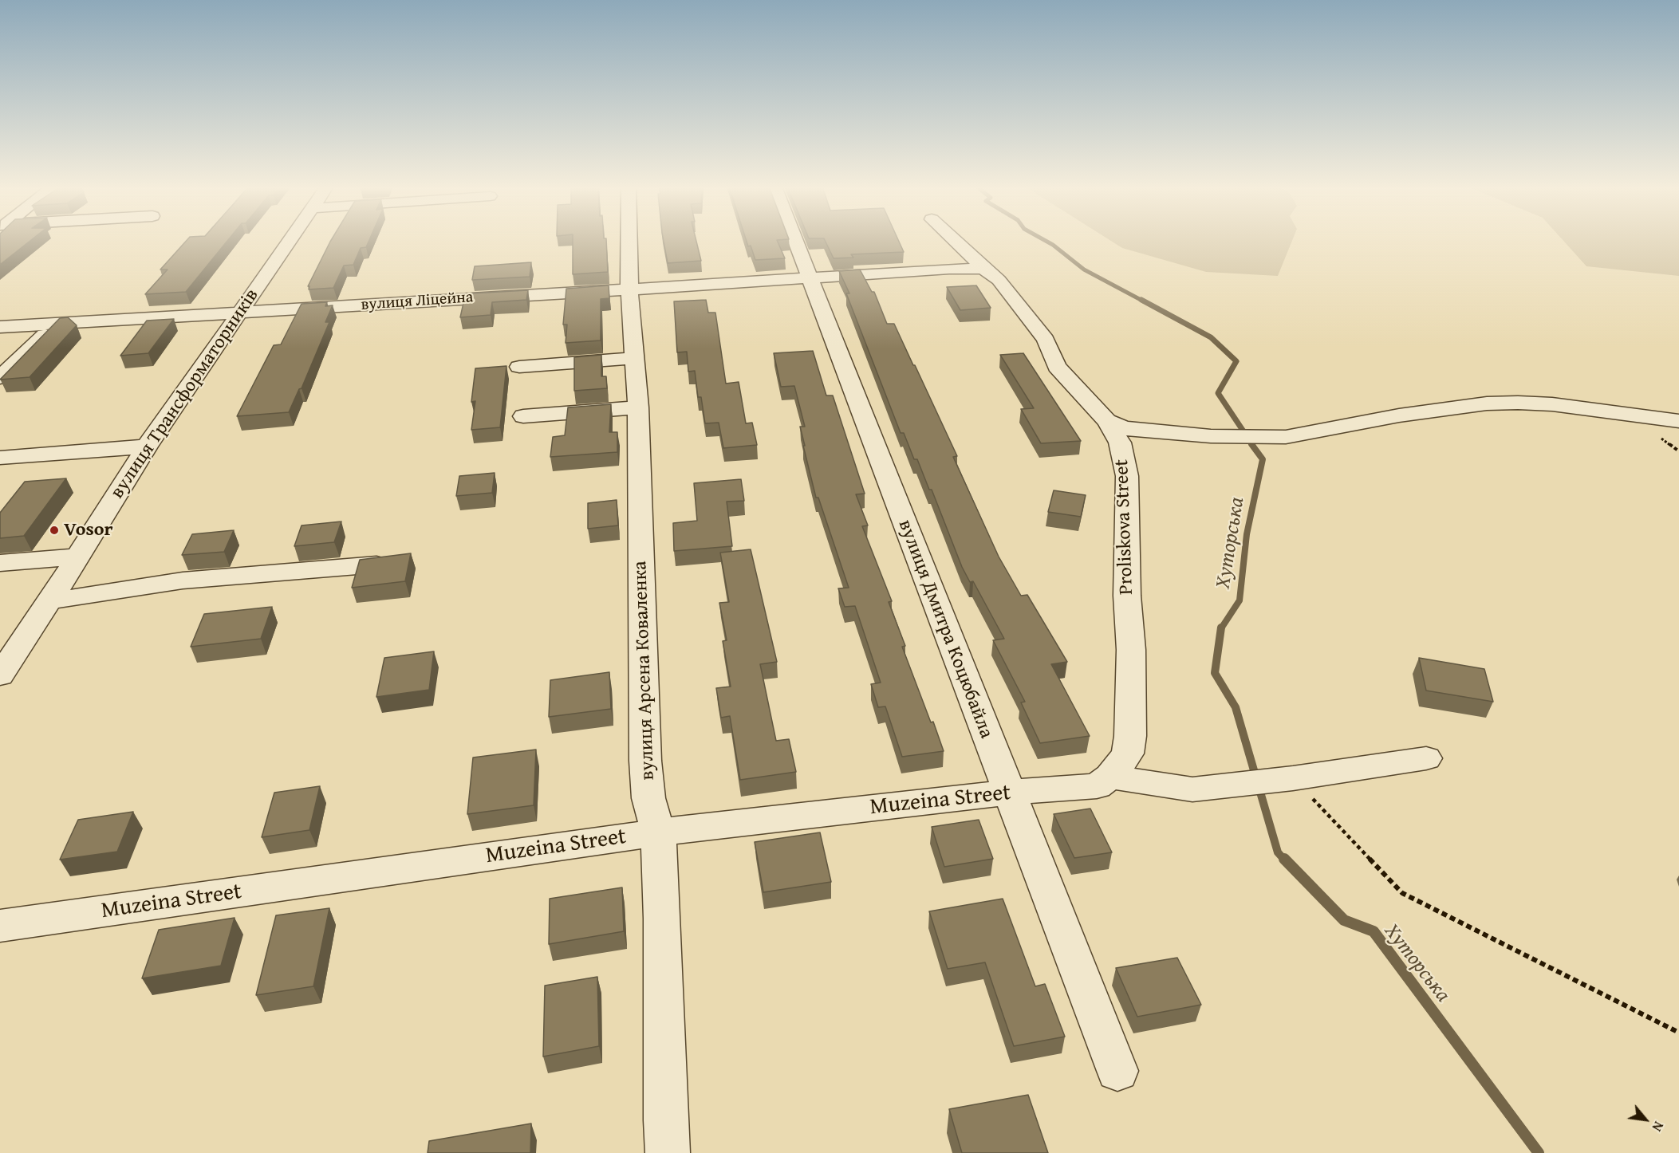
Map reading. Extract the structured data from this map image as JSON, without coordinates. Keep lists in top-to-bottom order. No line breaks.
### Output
{"streets":{"street":["вулиця Ліцейна","вулиця Трансформаторників","Proliskova Street","вулиця Дмитра Коцюбайла","вулиця Арсена Коваленка","Muzeina Street"]},"crossings":[["вулиця Ліцейна","вулиця Трансформаторників"],["вулиця Ліцейна","Proliskova Street"],["вулиця Ліцейна","вулиця Дмитра Коцюбайла"],["вулиця Ліцейна","вулиця Арсена Коваленка"],["Proliskova Street","Muzeina Street"],["вулиця Дмитра Коцюбайла","Muzeina Street"],["вулиця Арсена Коваленка","Muzeina Street"]],"water":["Хуторська"],"places":["Vosor"],"north":"bottom right"}
